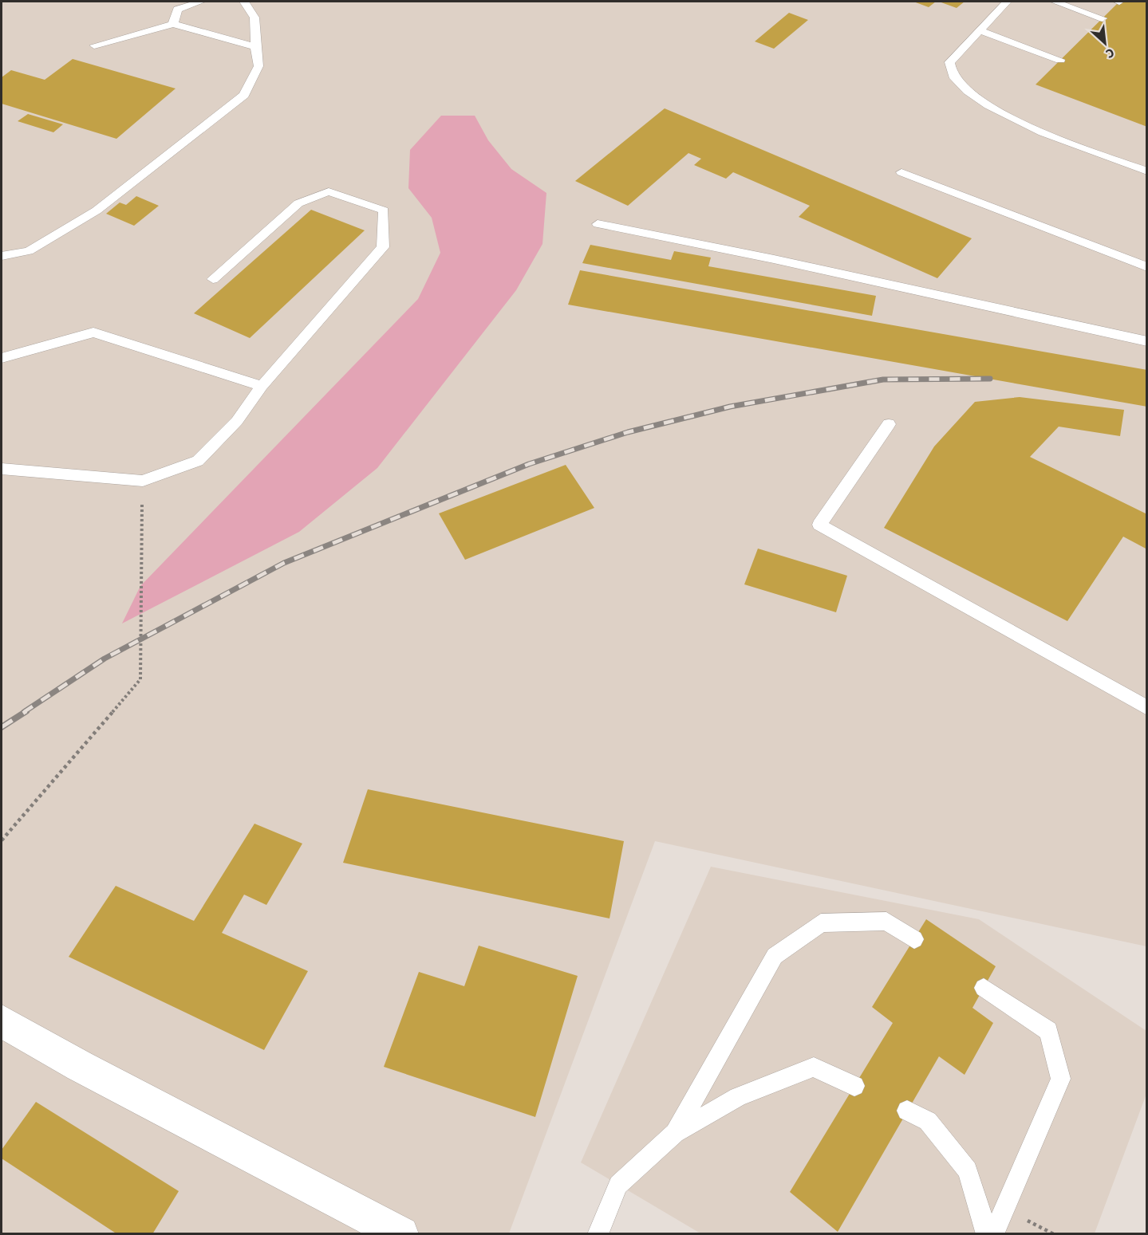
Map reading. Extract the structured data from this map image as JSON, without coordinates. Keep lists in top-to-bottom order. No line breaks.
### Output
{"north":"bottom right"}
